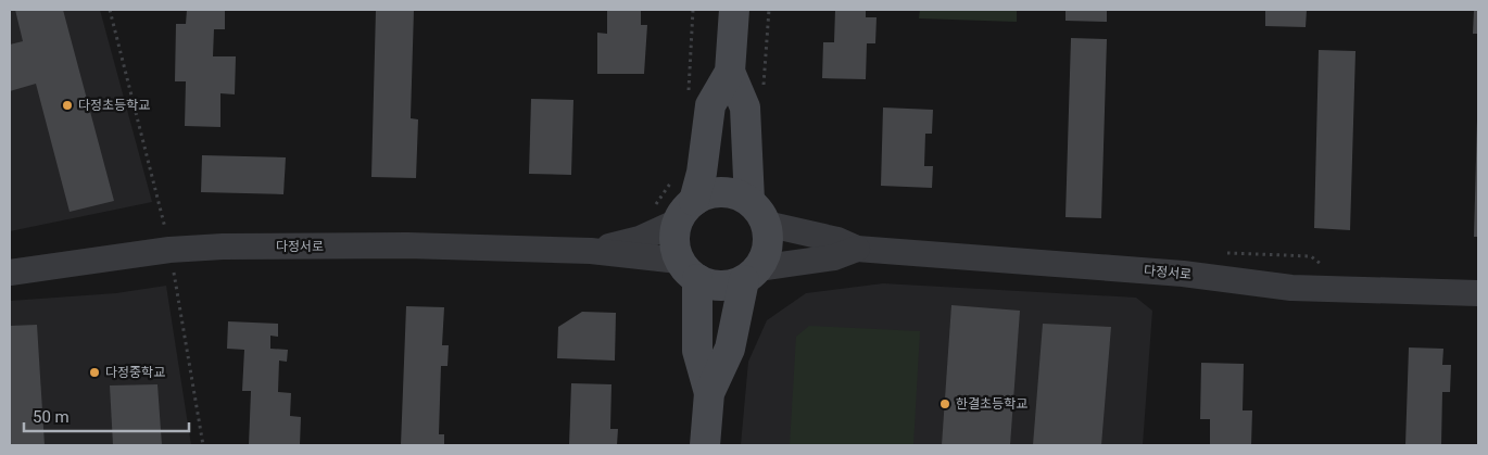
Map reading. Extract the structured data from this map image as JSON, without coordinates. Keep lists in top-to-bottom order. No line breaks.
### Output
{"streets":{"street":["다정서로"]},"places":["다정초등학교","다정중학교","한결초등학교"],"scale_bar":"50 m"}
